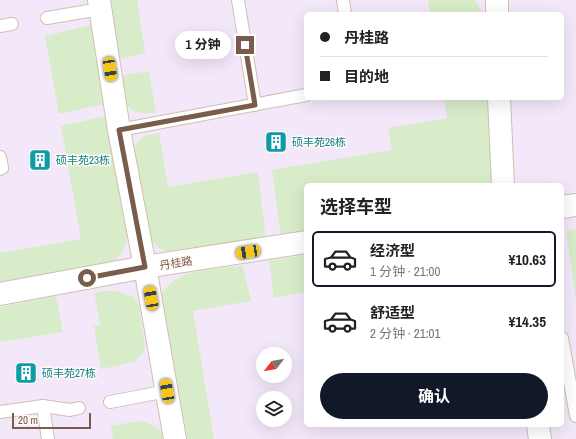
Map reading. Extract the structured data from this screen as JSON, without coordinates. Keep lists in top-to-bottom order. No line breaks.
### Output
{"streets":{"street":["丹桂路"]},"places":{"building":["硕丰苑26栋","硕丰苑23栋","硕丰苑27栋"]},"scale_bar":"20 m","north":"bottom left","page":{"banner":["丹桂路","目的地"],"bubble":"1 分钟","heading":"选择车型","list":[{"name":"经济型","note":"1 分钟 · 21:00","value":"¥10.63"},{"name":"舒适型","note":"2 分钟 · 21:01","value":"¥14.35"}],"buttons":"确认","scale":"20 m"}}
